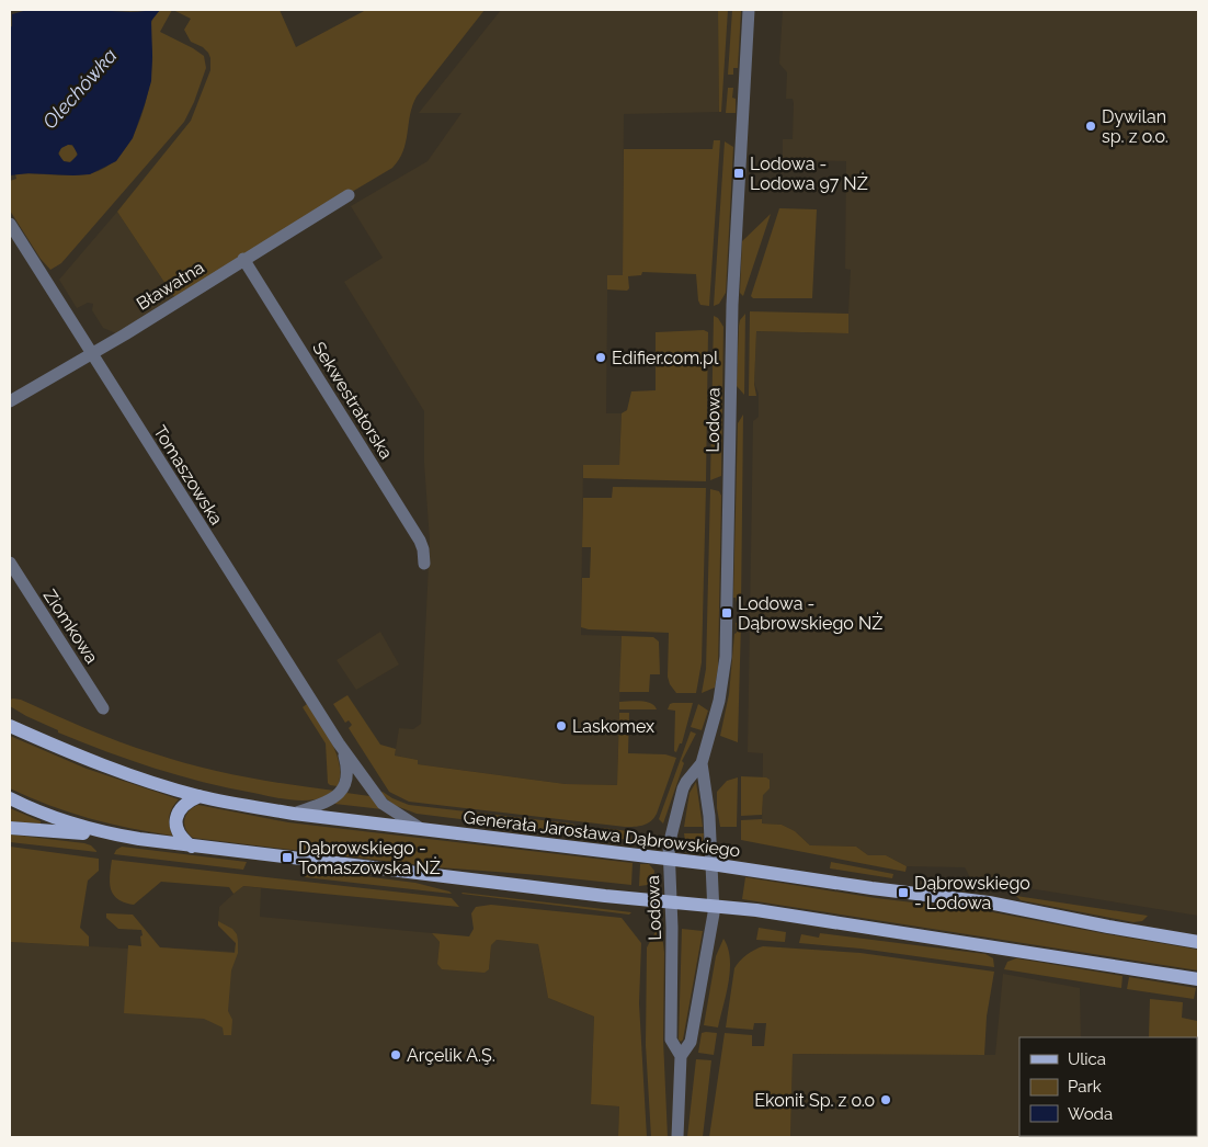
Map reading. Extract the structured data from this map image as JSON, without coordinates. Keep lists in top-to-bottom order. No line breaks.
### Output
{"streets":{"main road":["Generała Jarosława Dąbrowskiego"],"street":["Bławatna","Sekwestratorska","Lodowa","Tomaszowska","Ziomkowa"]},"crossings":[["Bławatna","Sekwestratorska"],["Bławatna","Tomaszowska"],["Lodowa","Generała Jarosława Dąbrowskiego"],["Tomaszowska","Generała Jarosława Dąbrowskiego"]],"water":["Olechówka"],"places":{"other":["Dywilan sp. z o.o.","Edifier.com.pl","Laskomex","Arçelik A.Ş.","Ekonit Sp. z o.o"],"transit":["Lodowa - Lodowa 97 NŻ","Lodowa - Dąbrowskiego NŻ","Dąbrowskiego - Tomaszowska NŻ","Dąbrowskiego - Lodowa"]},"legend":["Ulica","Park","Woda"]}
